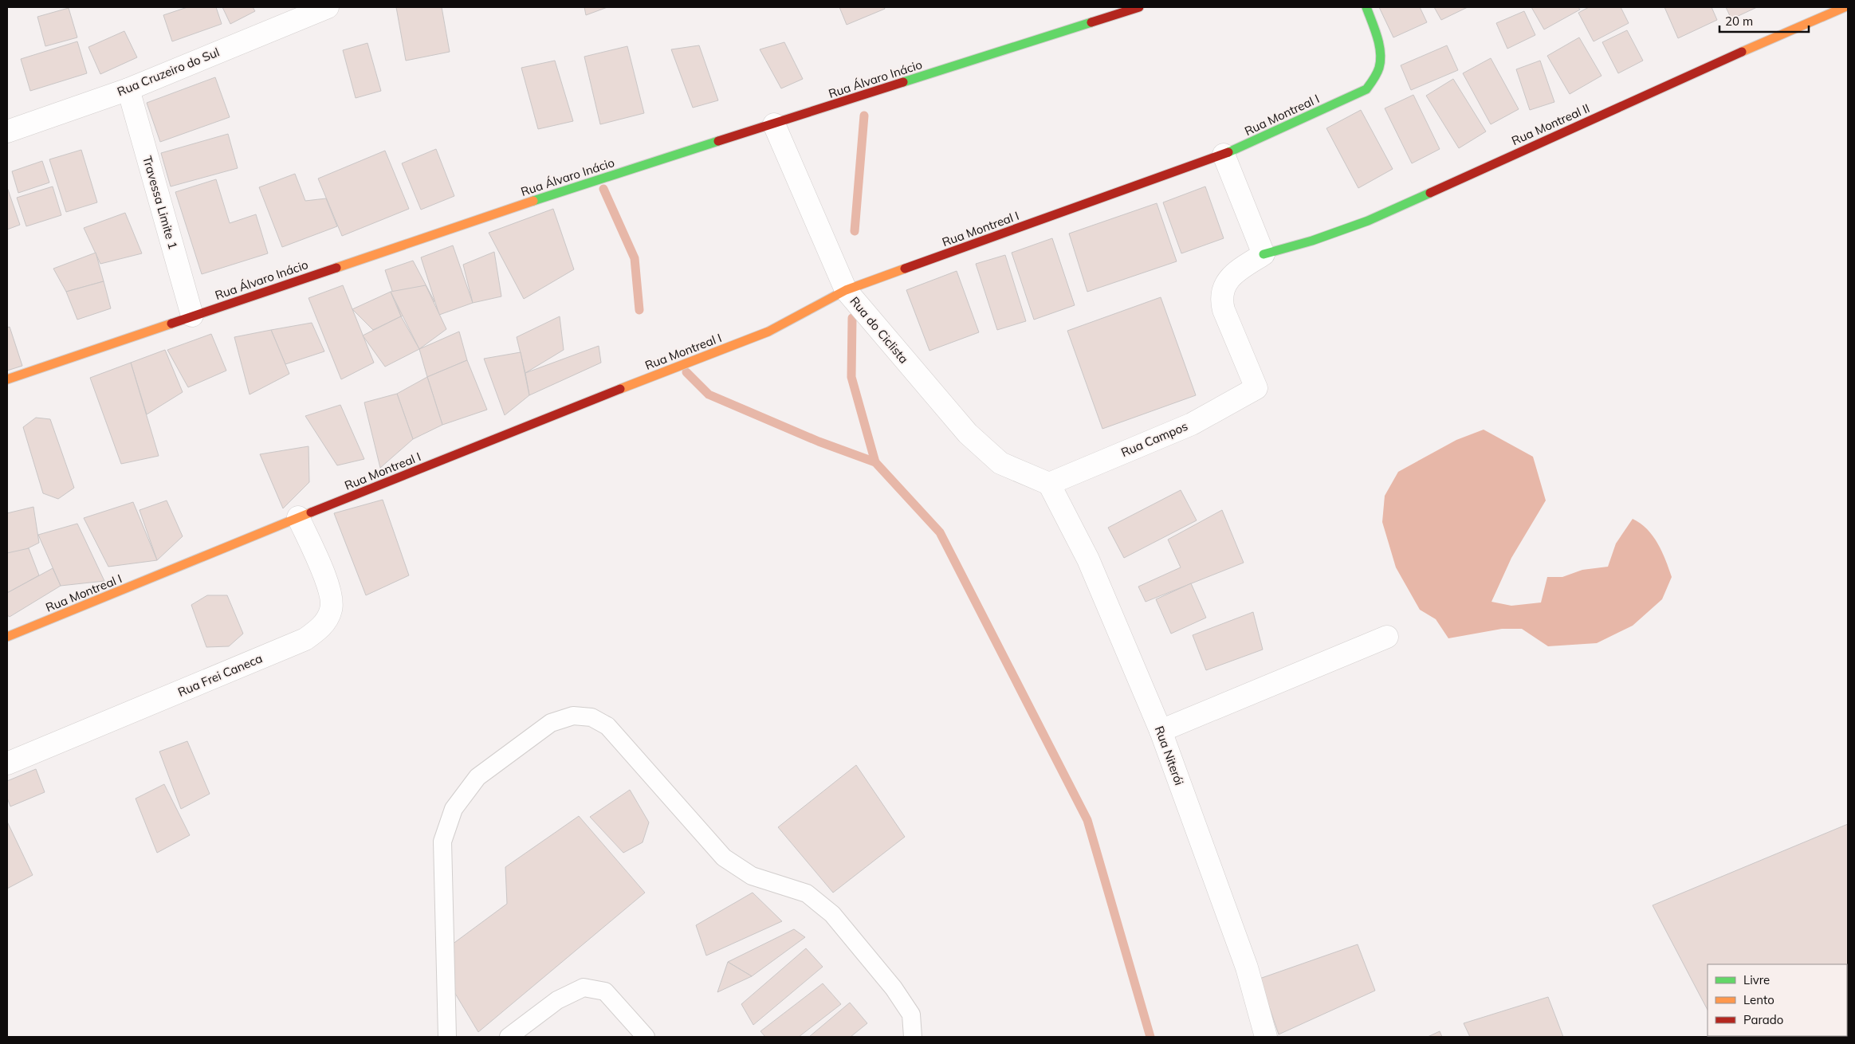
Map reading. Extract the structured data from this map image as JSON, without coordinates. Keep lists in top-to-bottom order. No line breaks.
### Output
{"streets":{"street":["Rua Cruzeiro do Sul","Rua Álvaro Inácio","Rua Montreal I","Rua Montreal II","Travessa Limite 1","Rua do Ciclista","Rua Campos","Rua Frei Caneca","Rua Niterói"]},"crossings":[["Rua Cruzeiro do Sul","Travessa Limite 1"],["Rua Álvaro Inácio","Travessa Limite 1"],["Rua Álvaro Inácio","Rua do Ciclista"],["Rua Montreal I","Rua do Ciclista"],["Rua Montreal I","Rua Frei Caneca"],["Rua Montreal II","Rua Campos"],["Rua do Ciclista","Rua Campos"],["Rua do Ciclista","Rua Niterói"],["Rua Campos","Rua Niterói"]],"legend":["Livre","Lento","Parado"],"scale_bar":"20 m"}
